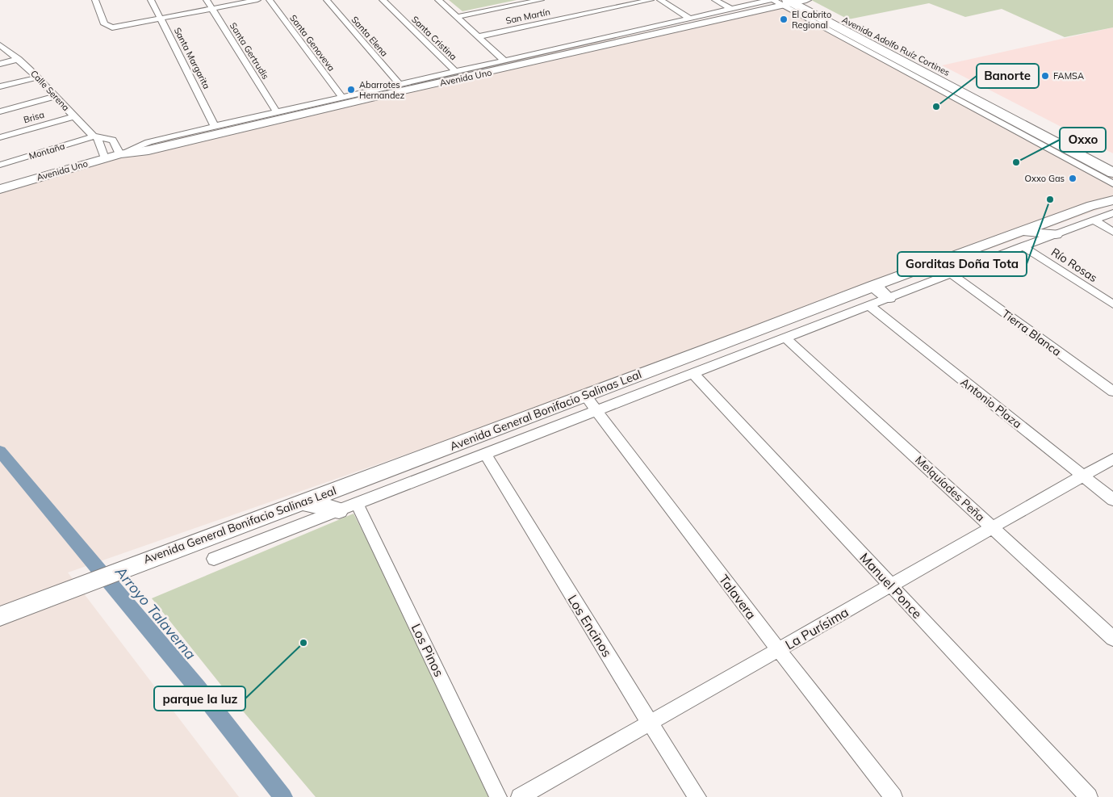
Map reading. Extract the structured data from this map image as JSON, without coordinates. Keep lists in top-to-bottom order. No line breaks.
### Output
{"streets":{"main road":["Avenida Adolfo Ruíz Cortines"],"street":["San Martín","Santa Elena","Santa Cristina","Santa Genoveva","Santa Gertrudis","Santa Margarita","Avenida Uno","Calle Serena","Brisa","Montaña","Río Rosas","Tierra Blanca","Antonio Plaza","Avenida General Bonifacio Salinas Leal","Melquíades Peña","Manuel Ponce","Talavera","Los Encinos","La Purísima","Los Pinos"]},"crossings":[["Santa Elena","Avenida Uno"],["Santa Cristina","Avenida Uno"],["Santa Genoveva","Avenida Uno"],["Avenida Adolfo Ruíz Cortines","Avenida Uno"],["Santa Gertrudis","Avenida Uno"],["Santa Margarita","Avenida Uno"],["Avenida Uno","Calle Serena"],["Calle Serena","Brisa"],["Calle Serena","Montaña"],["Río Rosas","Avenida General Bonifacio Salinas Leal"],["Antonio Plaza","La Purísima"],["Avenida General Bonifacio Salinas Leal","Talavera"],["Melquíades Peña","La Purísima"],["Manuel Ponce","La Purísima"],["Talavera","La Purísima"],["Los Encinos","La Purísima"]],"water":["Arroyo Talaverna"],"places":["El Cabrito Regional","FAMSA","Abarrotes Hernandez","Banorte","Oxxo","Oxxo Gas","Gorditas Doña Tota","parque la luz"]}
